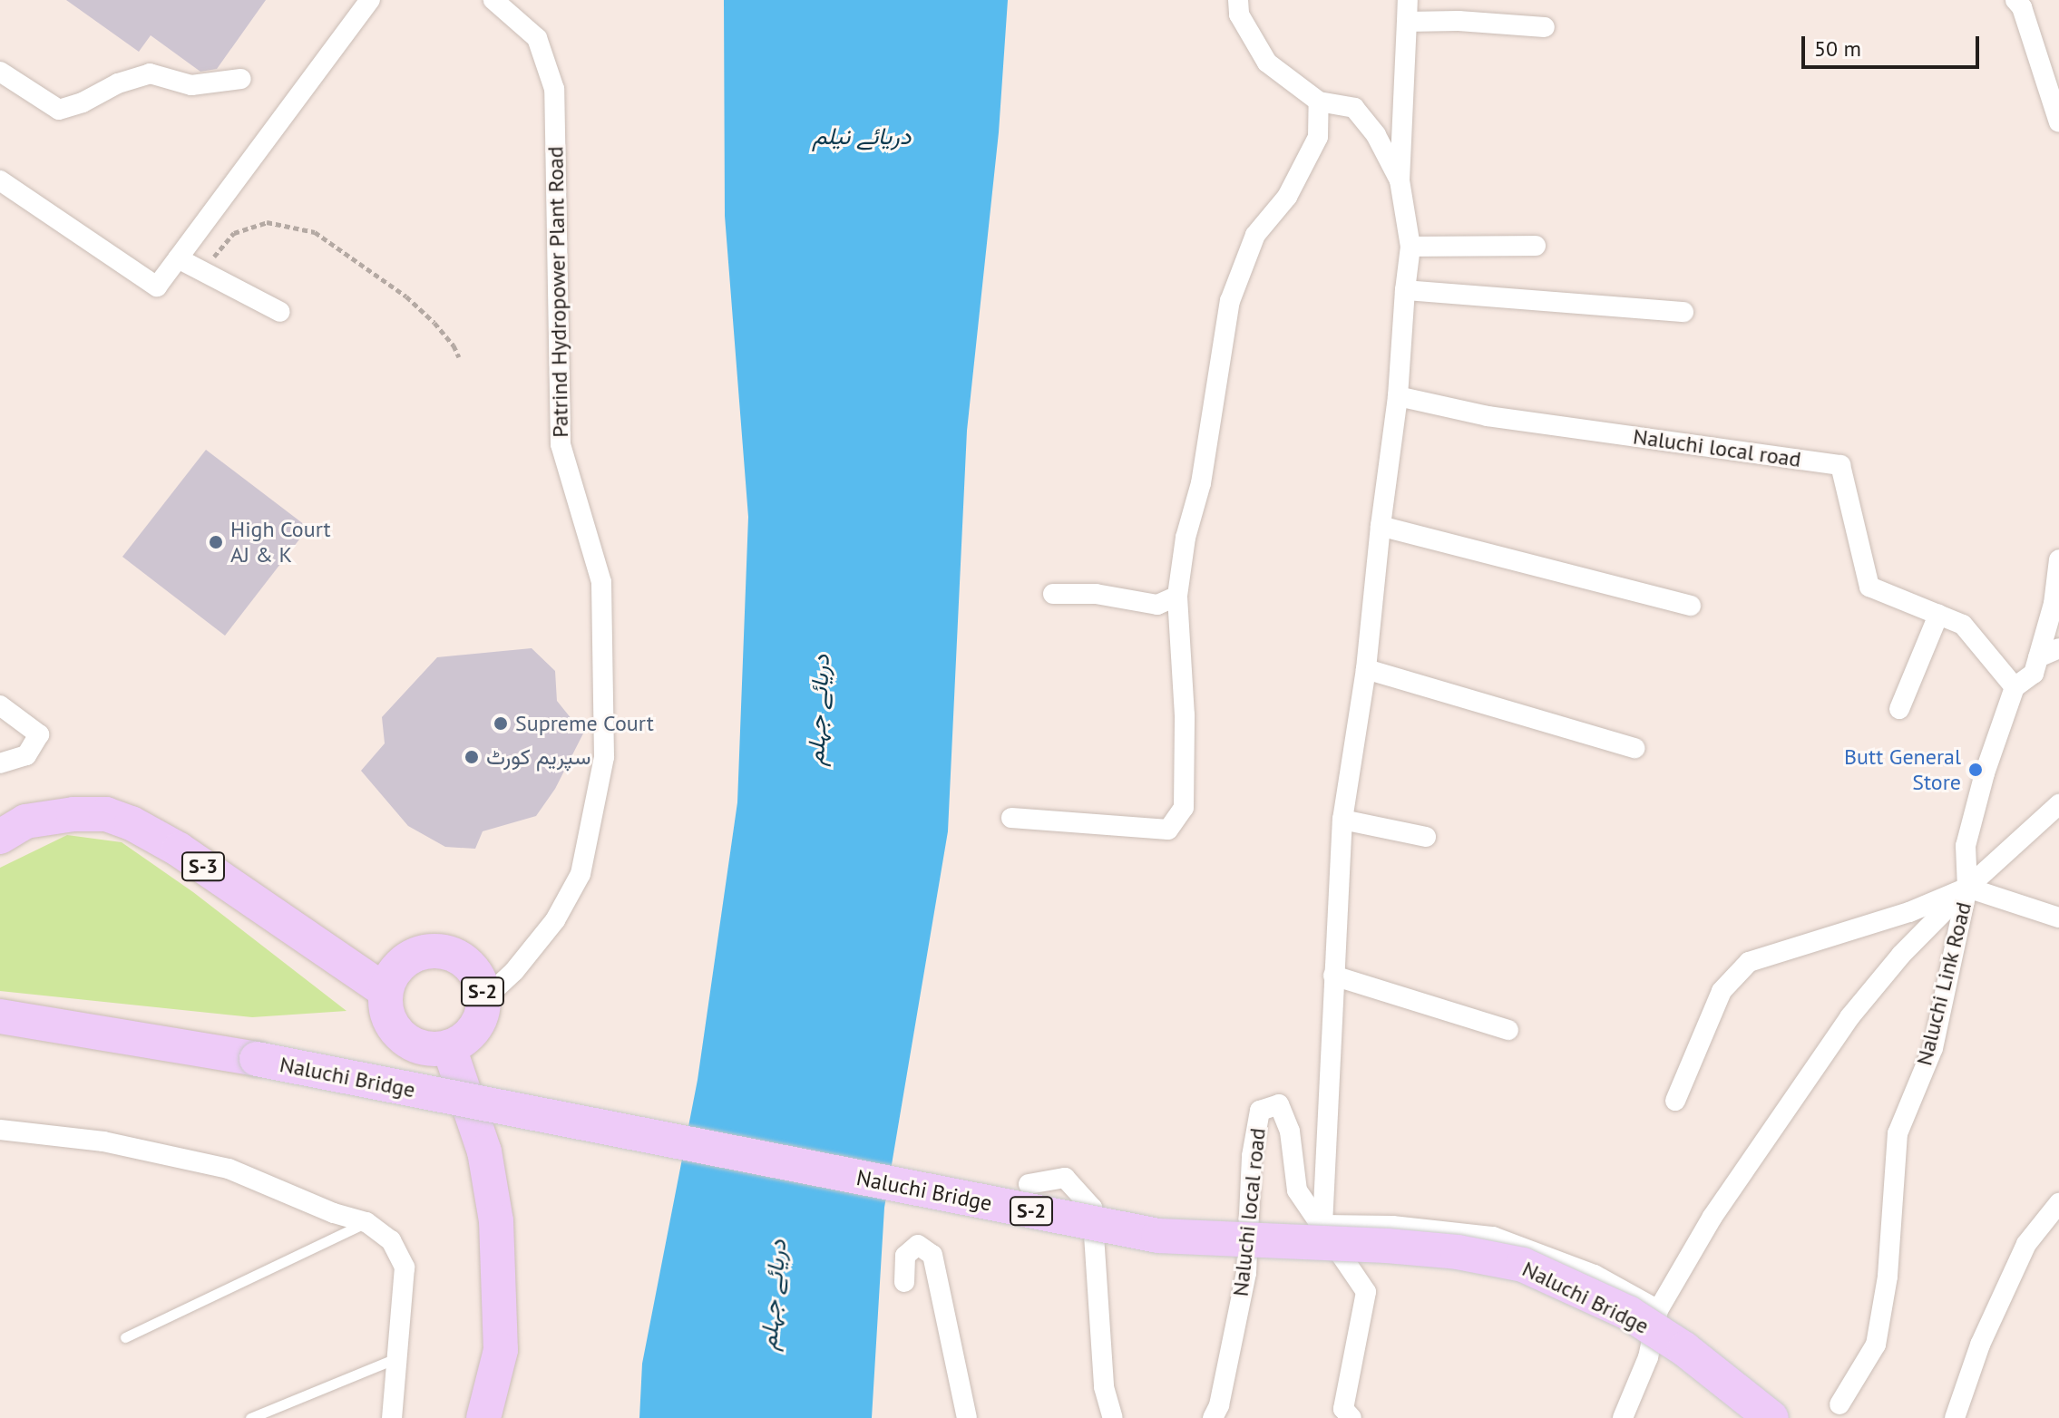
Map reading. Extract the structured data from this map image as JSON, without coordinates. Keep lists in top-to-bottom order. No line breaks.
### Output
{"streets":{"highway":["S-3","S-2","Naluchi Bridge"],"street":["Patrind Hydropower Plant Road","Naluchi local road","Naluchi Link Road"]},"crossings":[["Patrind Hydropower Plant Road","S-3"],["Patrind Hydropower Plant Road","S-2"],["S-3","S-2"]],"water":["دریائے نیلم","دریائے جہلم"],"places":["High Court AJ & K","Supreme Court","سپریم کورٹ","Butt General Store"],"scale_bar":"50 m"}
